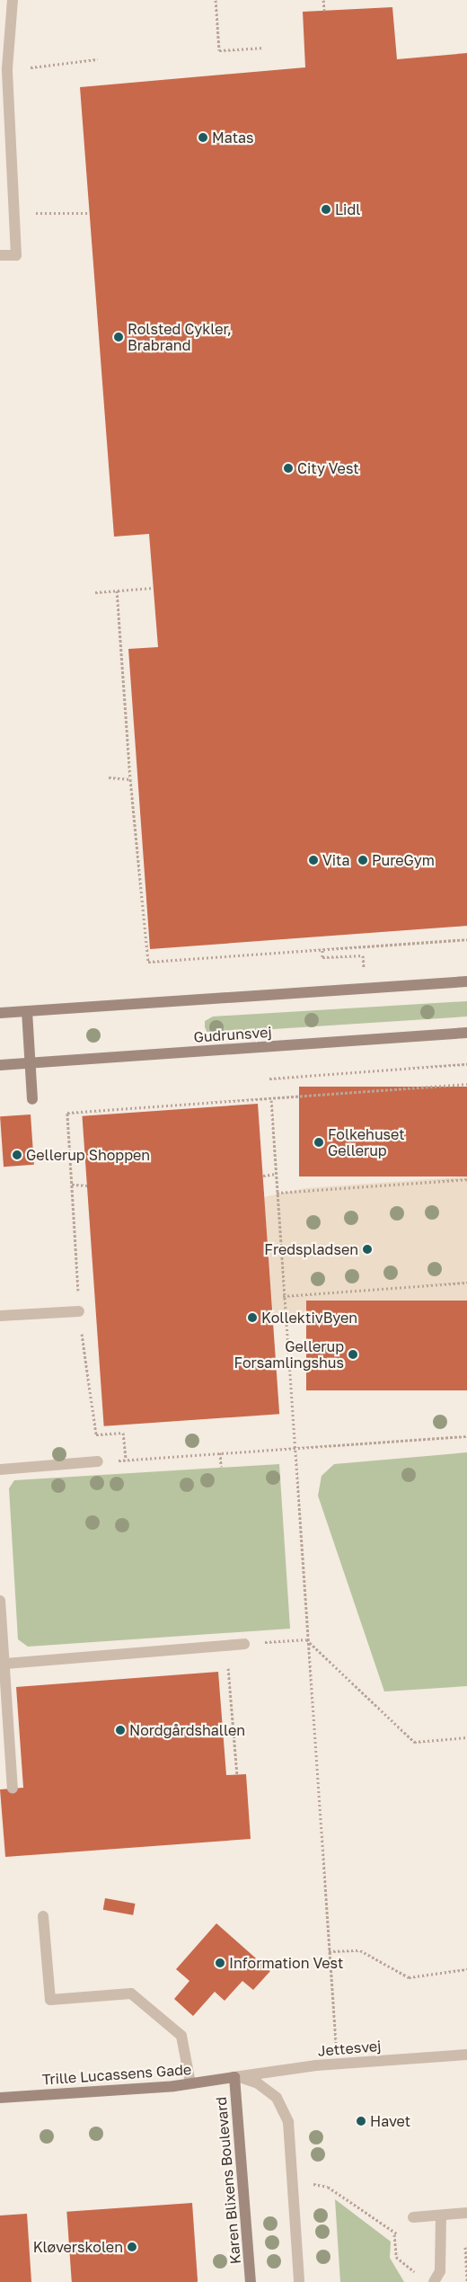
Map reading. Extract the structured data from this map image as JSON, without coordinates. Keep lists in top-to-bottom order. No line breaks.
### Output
{"streets":{"street":["Gudrunsvej","Jettesvej","Trille Lucassens Gade","Karen Blixens Boulevard"]},"crossings":[["Jettesvej","Trille Lucassens Gade"],["Jettesvej","Karen Blixens Boulevard"],["Trille Lucassens Gade","Karen Blixens Boulevard"]],"places":["Matas","Lidl","Rolsted Cykler, Brabrand","City Vest","Vita","PureGym","Folkehuset Gellerup","Gellerup Shoppen","Fredspladsen","KollektivByen","Gellerup Forsamlingshus","Nordgårdshallen","Information Vest","Havet","Kløverskolen"]}
